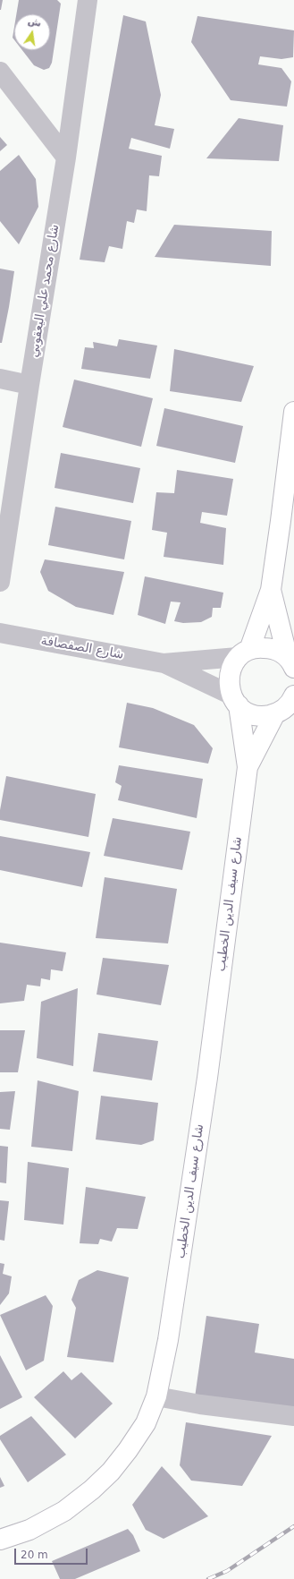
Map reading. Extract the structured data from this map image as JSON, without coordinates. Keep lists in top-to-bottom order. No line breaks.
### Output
{"streets":{"street":["شارع محمد علي اليعقوبي","شارع الصفصافة","شارع سيف الدين الخطيب"]},"crossings":[["شارع الصفصافة","شارع سيف الدين الخطيب"]],"scale_bar":"20 m","north":"top"}
